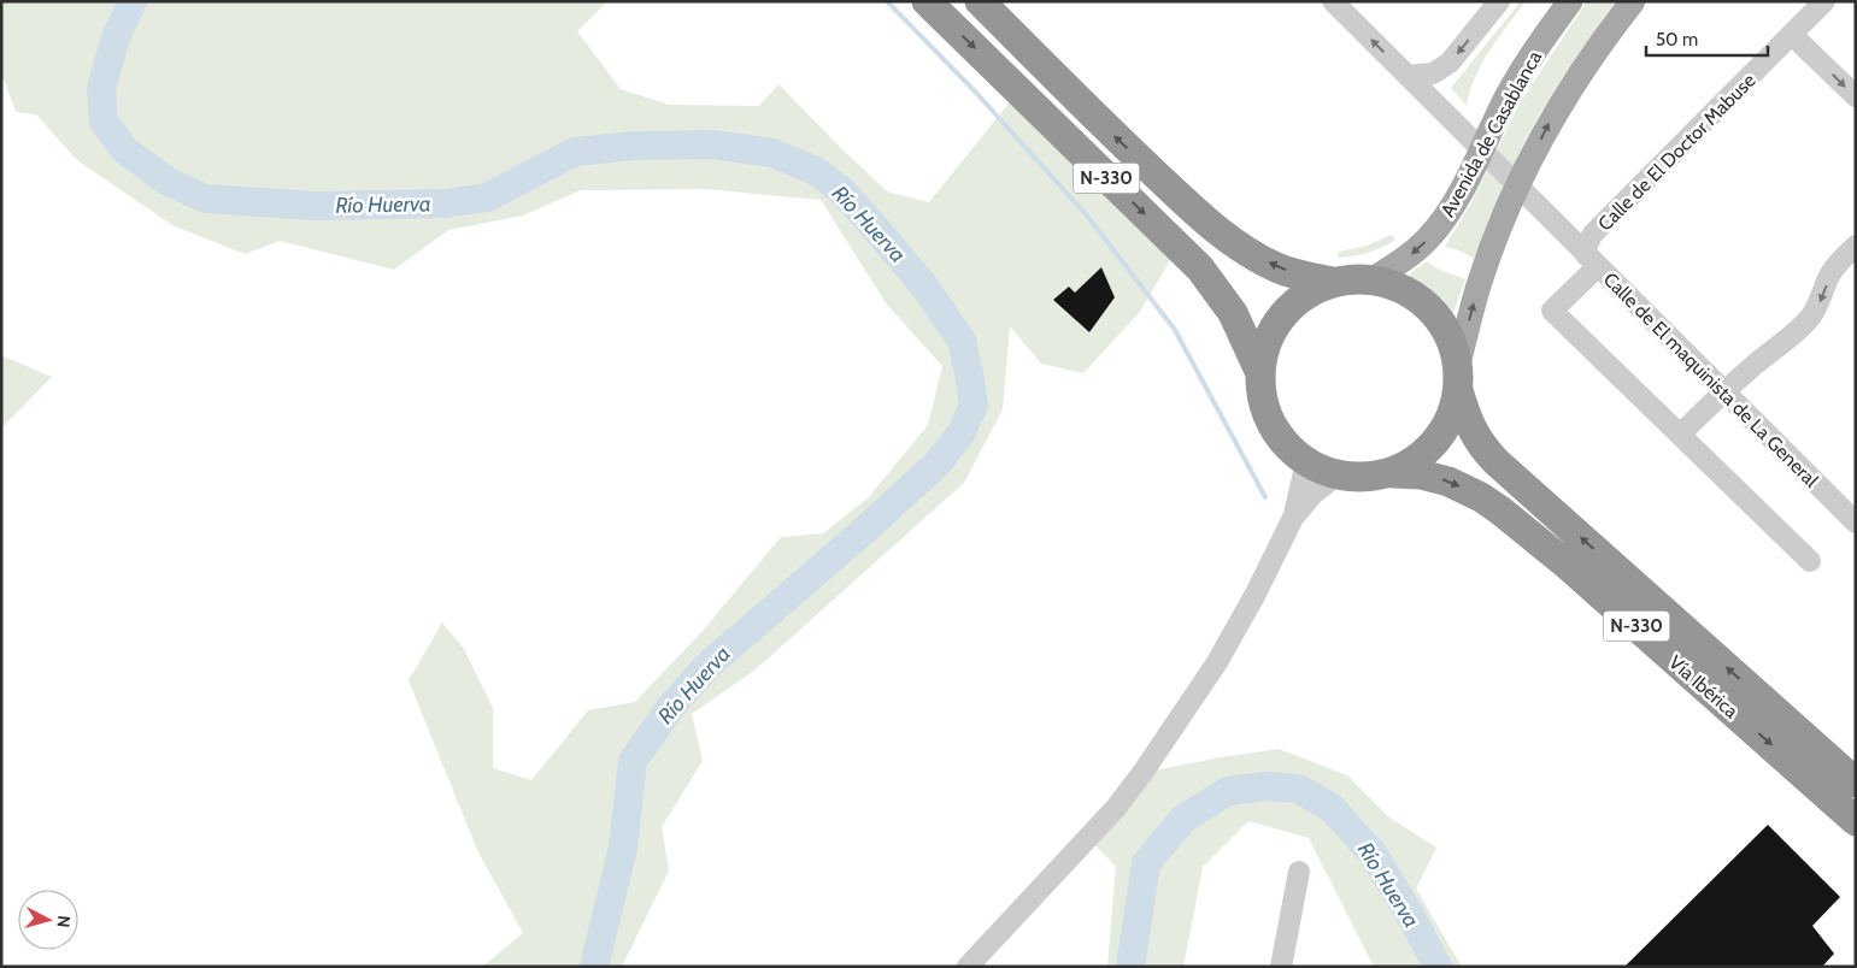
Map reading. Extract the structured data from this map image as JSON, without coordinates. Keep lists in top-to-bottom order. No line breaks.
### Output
{"streets":{"highway":["N-330","Vía Ibérica"],"main road":["Avenida de Casablanca"],"street":["Calle de El Doctor Mabuse","Calle de El maquinista de La General"]},"crossings":[["Avenida de Casablanca","N-330"],["Avenida de Casablanca","Vía Ibérica"],["Calle de El Doctor Mabuse","Calle de El maquinista de La General"],["N-330","Vía Ibérica"]],"water":["Río Huerva"],"scale_bar":"50 m","north":"right"}
